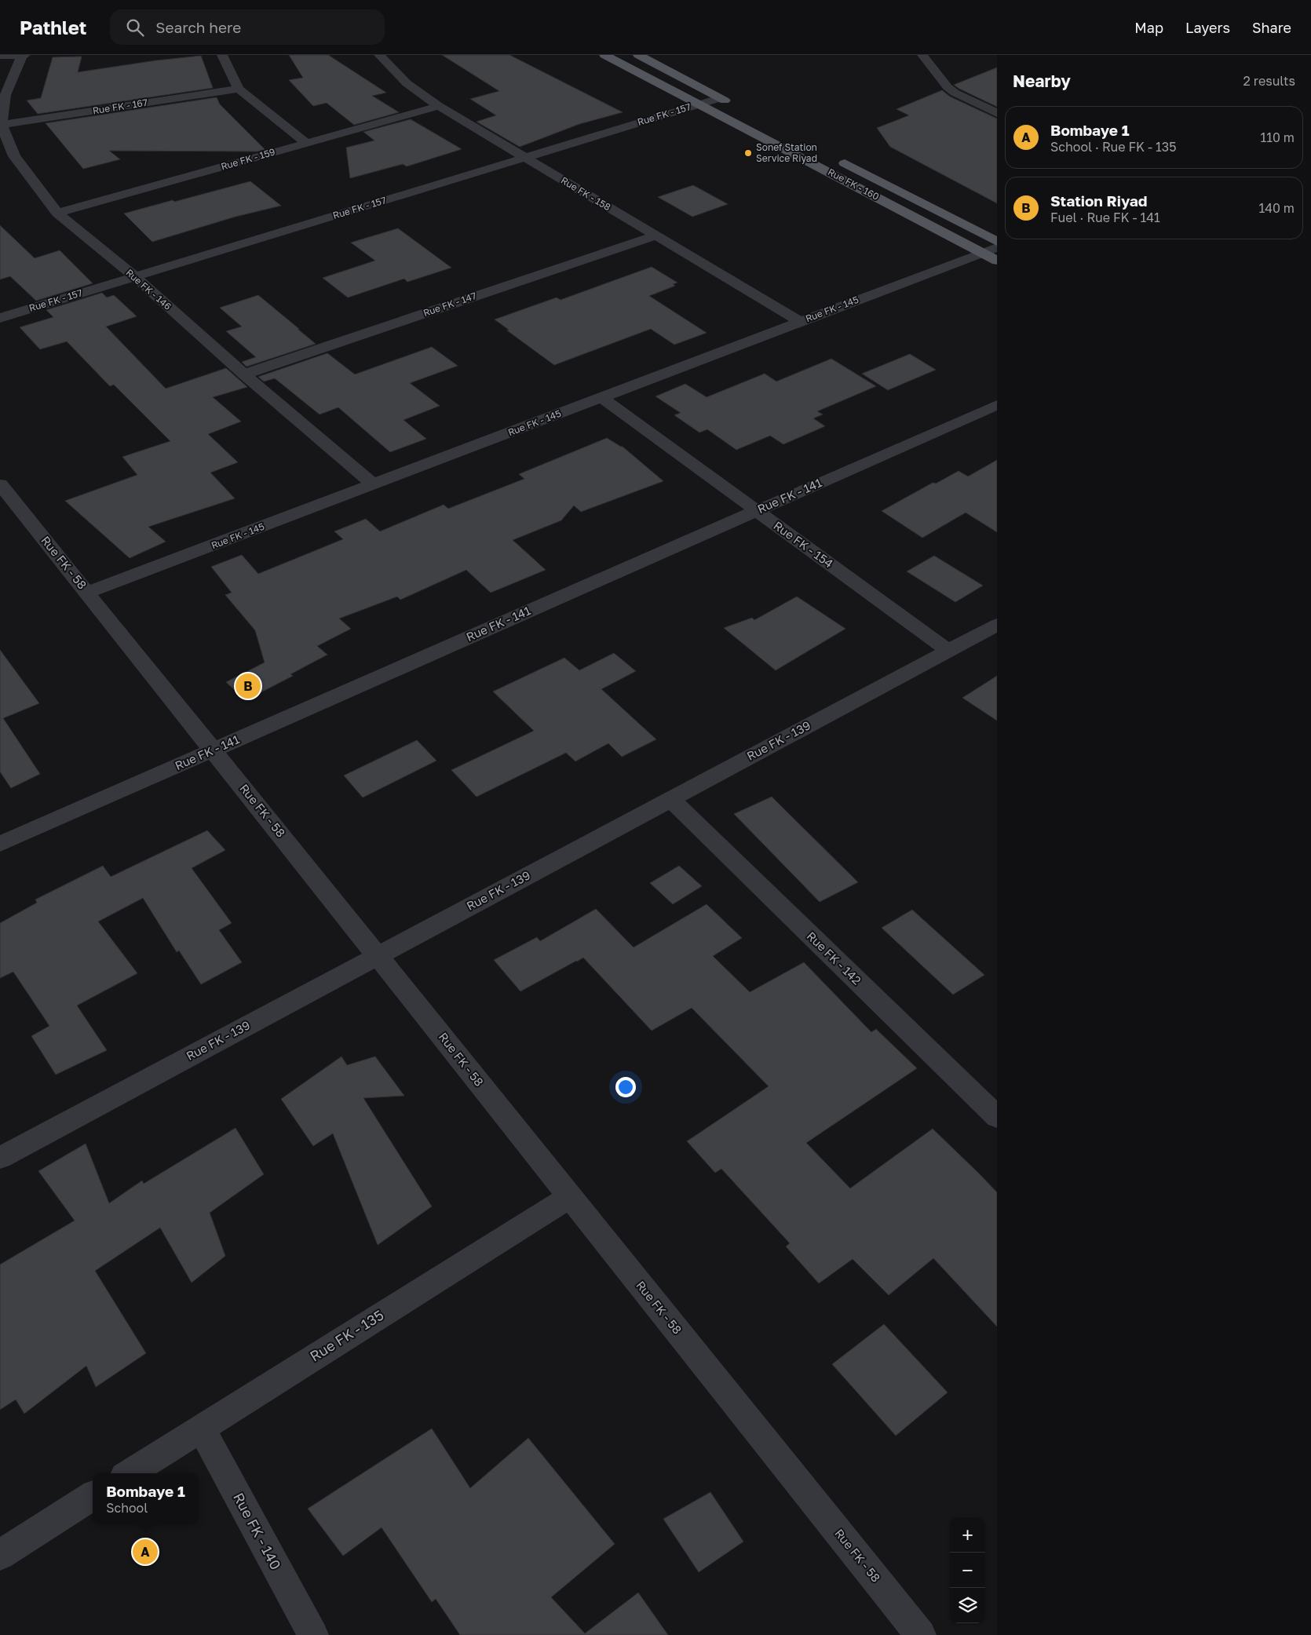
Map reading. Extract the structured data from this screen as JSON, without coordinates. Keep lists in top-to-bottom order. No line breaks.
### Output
{"streets":{"main road":["Rue FK - 160"],"street":["Rue FK - 167","Rue FK - 157","Rue FK - 159","Rue FK - 158","Rue FK - 146","Rue FK - 147","Rue FK - 145","Rue FK - 141","Rue FK - 154","Rue FK - 58","Rue FK - 139","Rue FK - 142","Rue FK - 135","Rue FK - 140"]},"crossings":[["Rue FK - 167","Rue FK - 146"],["Rue FK - 157","Rue FK - 160"],["Rue FK - 157","Rue FK - 158"],["Rue FK - 157","Rue FK - 146"],["Rue FK - 159","Rue FK - 158"],["Rue FK - 159","Rue FK - 146"],["Rue FK - 160","Rue FK - 145"],["Rue FK - 158","Rue FK - 147"],["Rue FK - 158","Rue FK - 145"],["Rue FK - 146","Rue FK - 147"],["Rue FK - 146","Rue FK - 145"],["Rue FK - 145","Rue FK - 154"],["Rue FK - 145","Rue FK - 58"],["Rue FK - 141","Rue FK - 154"],["Rue FK - 141","Rue FK - 58"],["Rue FK - 154","Rue FK - 139"],["Rue FK - 58","Rue FK - 139"],["Rue FK - 58","Rue FK - 135"],["Rue FK - 139","Rue FK - 142"],["Rue FK - 135","Rue FK - 140"]],"places":["Sonef Station Service Riyad"],"page":{"header":"Pathlet","search":"Search here","nav":["Map","Layers","Share"],"heading":["Nearby","2 results"],"list":[{"mark":"A","name":"Bombaye 1","note":"School · Rue FK - 135","value":"110 m"},{"mark":"B","name":"Station Riyad","note":"Fuel · Rue FK - 141","value":"140 m"}],"pins":["B","A"],"popup":["Bombaye 1","School"],"map_buttons":["+","−"]}}
